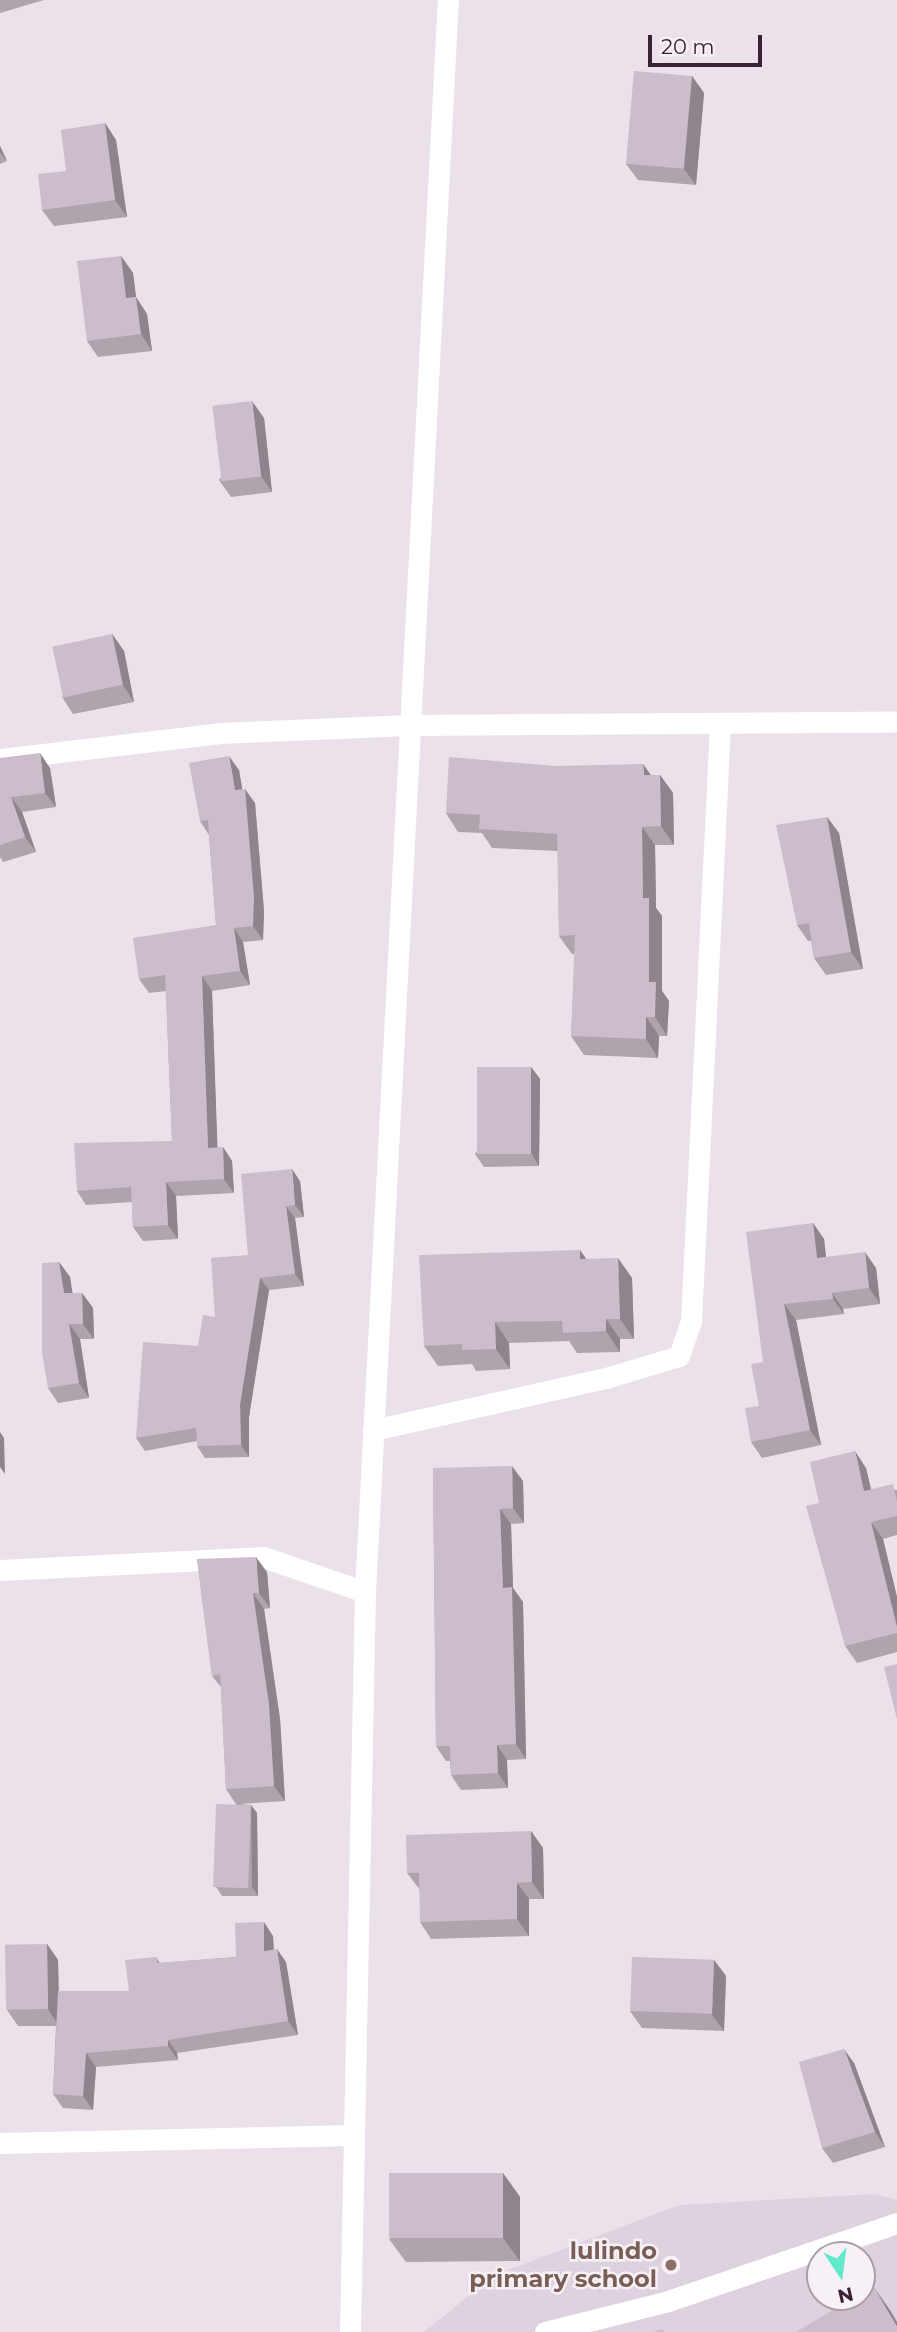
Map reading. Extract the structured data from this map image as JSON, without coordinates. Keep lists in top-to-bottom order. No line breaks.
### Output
{"places":["lulindo primary school"],"scale_bar":"20 m","north":"bottom"}
